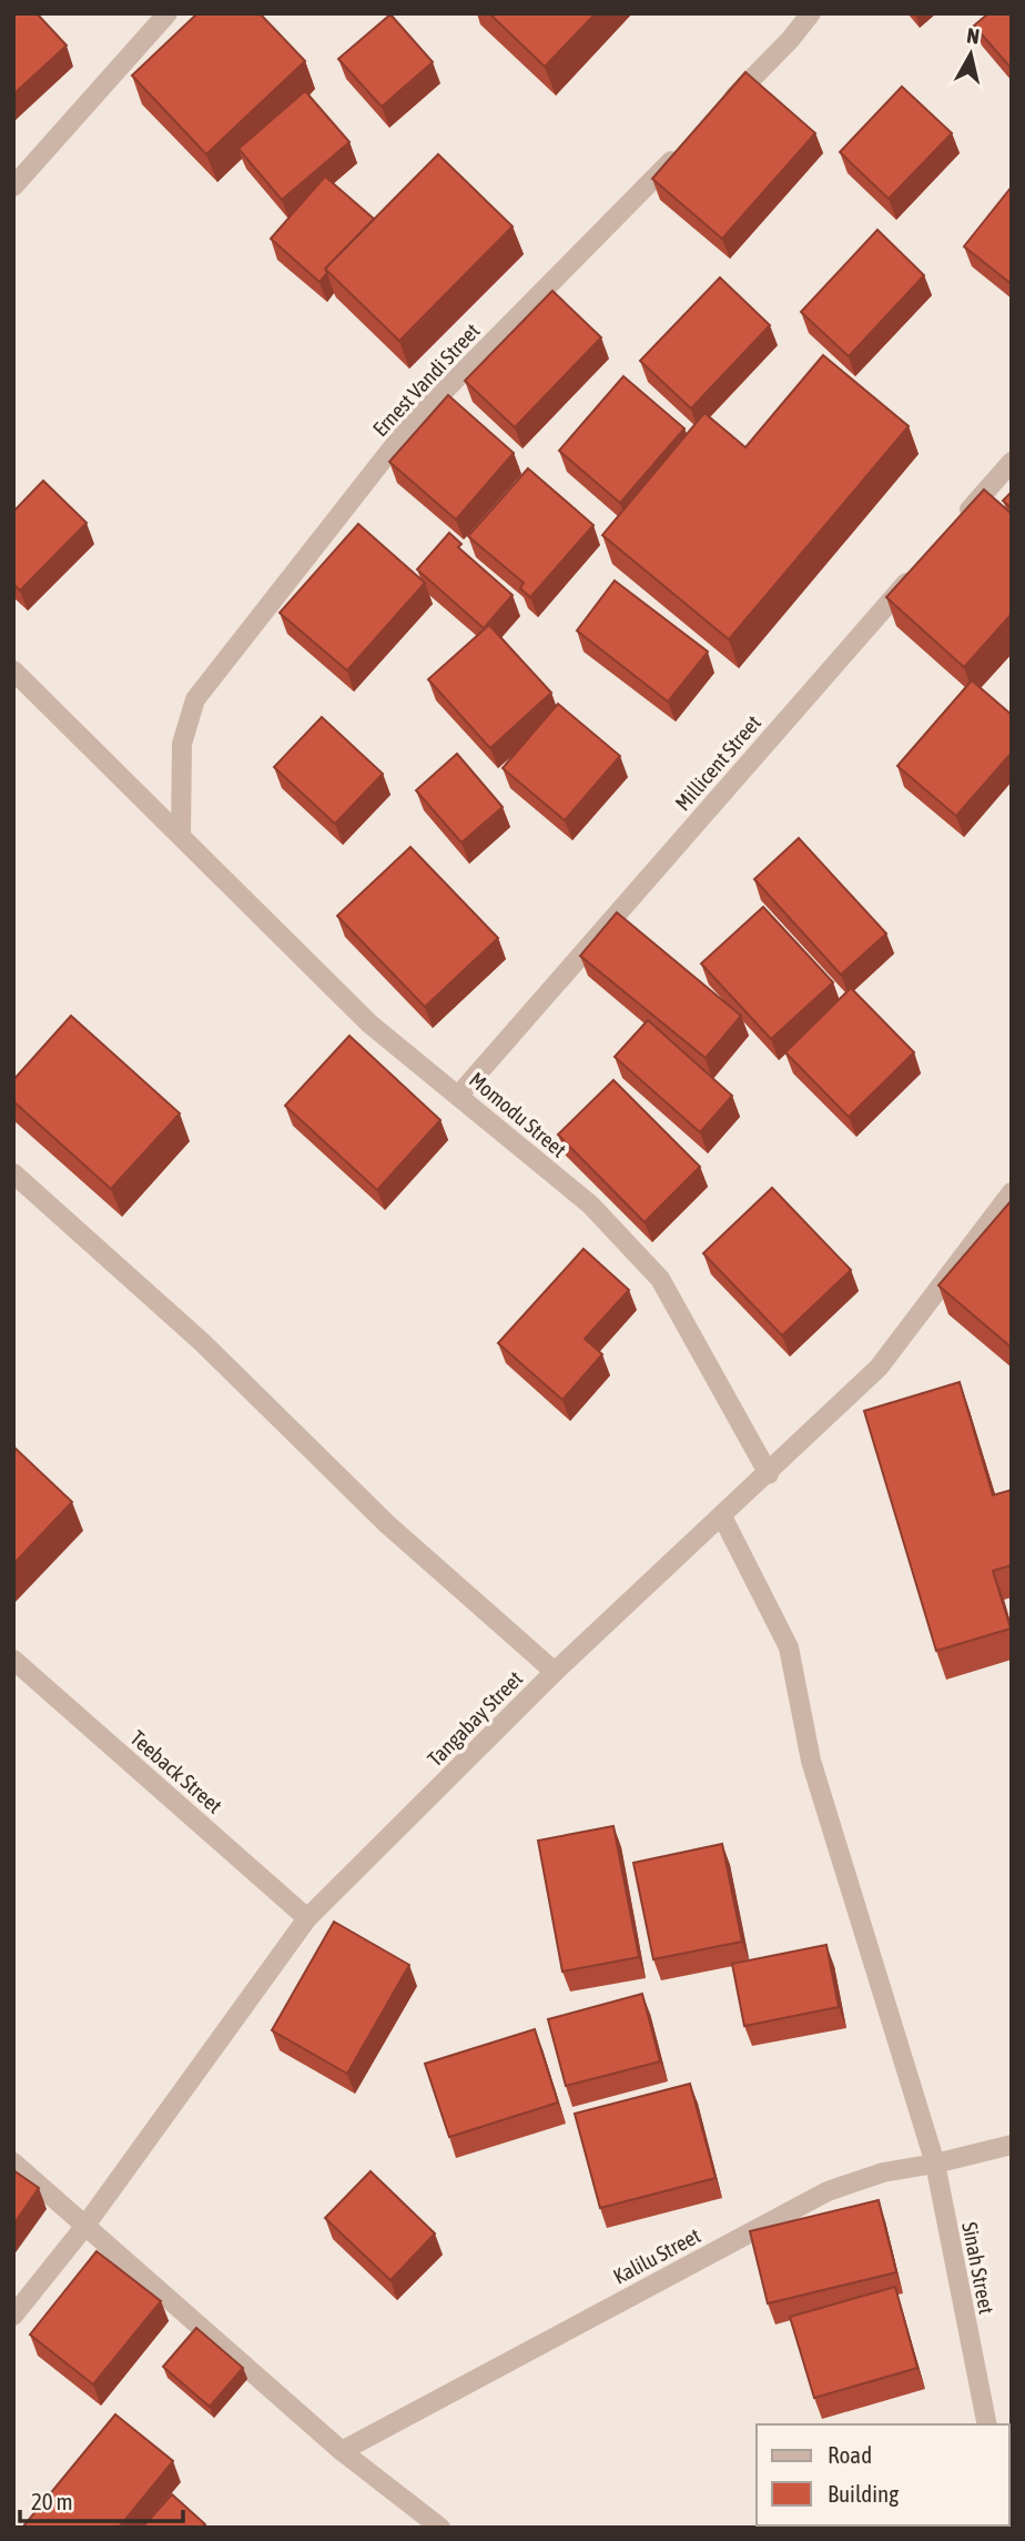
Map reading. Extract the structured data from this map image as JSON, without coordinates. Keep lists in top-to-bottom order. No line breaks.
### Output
{"streets":{"street":["Ernest Vandi Street","Millicent Street","Momodu Street","Tangabay Street","Teeback Street","Kalilu Street","Sinah Street"]},"crossings":[["Ernest Vandi Street","Momodu Street"],["Millicent Street","Momodu Street"],["Momodu Street","Tangabay Street"],["Tangabay Street","Teeback Street"],["Tangabay Street","Sinah Street"],["Kalilu Street","Sinah Street"]],"legend":["Road","Building"],"scale_bar":"20 m","north":"top"}
